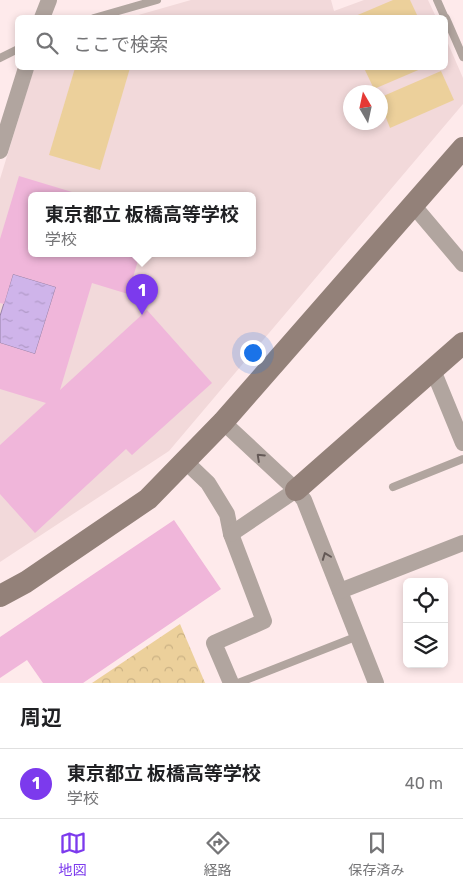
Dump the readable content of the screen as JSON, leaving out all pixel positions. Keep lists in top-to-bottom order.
{
  "north": "top",
  "page": {
    "search": "ここで検索",
    "popup": ["東京都立 板橋高等学校", "学校"],
    "pins": "1",
    "heading": "周辺",
    "list": [
      {
        "mark": "1",
        "name": "東京都立 板橋高等学校",
        "note": "学校",
        "value": "40 m"
      }
    ],
    "nav": ["地図", "経路", "保存済み"]
  }
}
